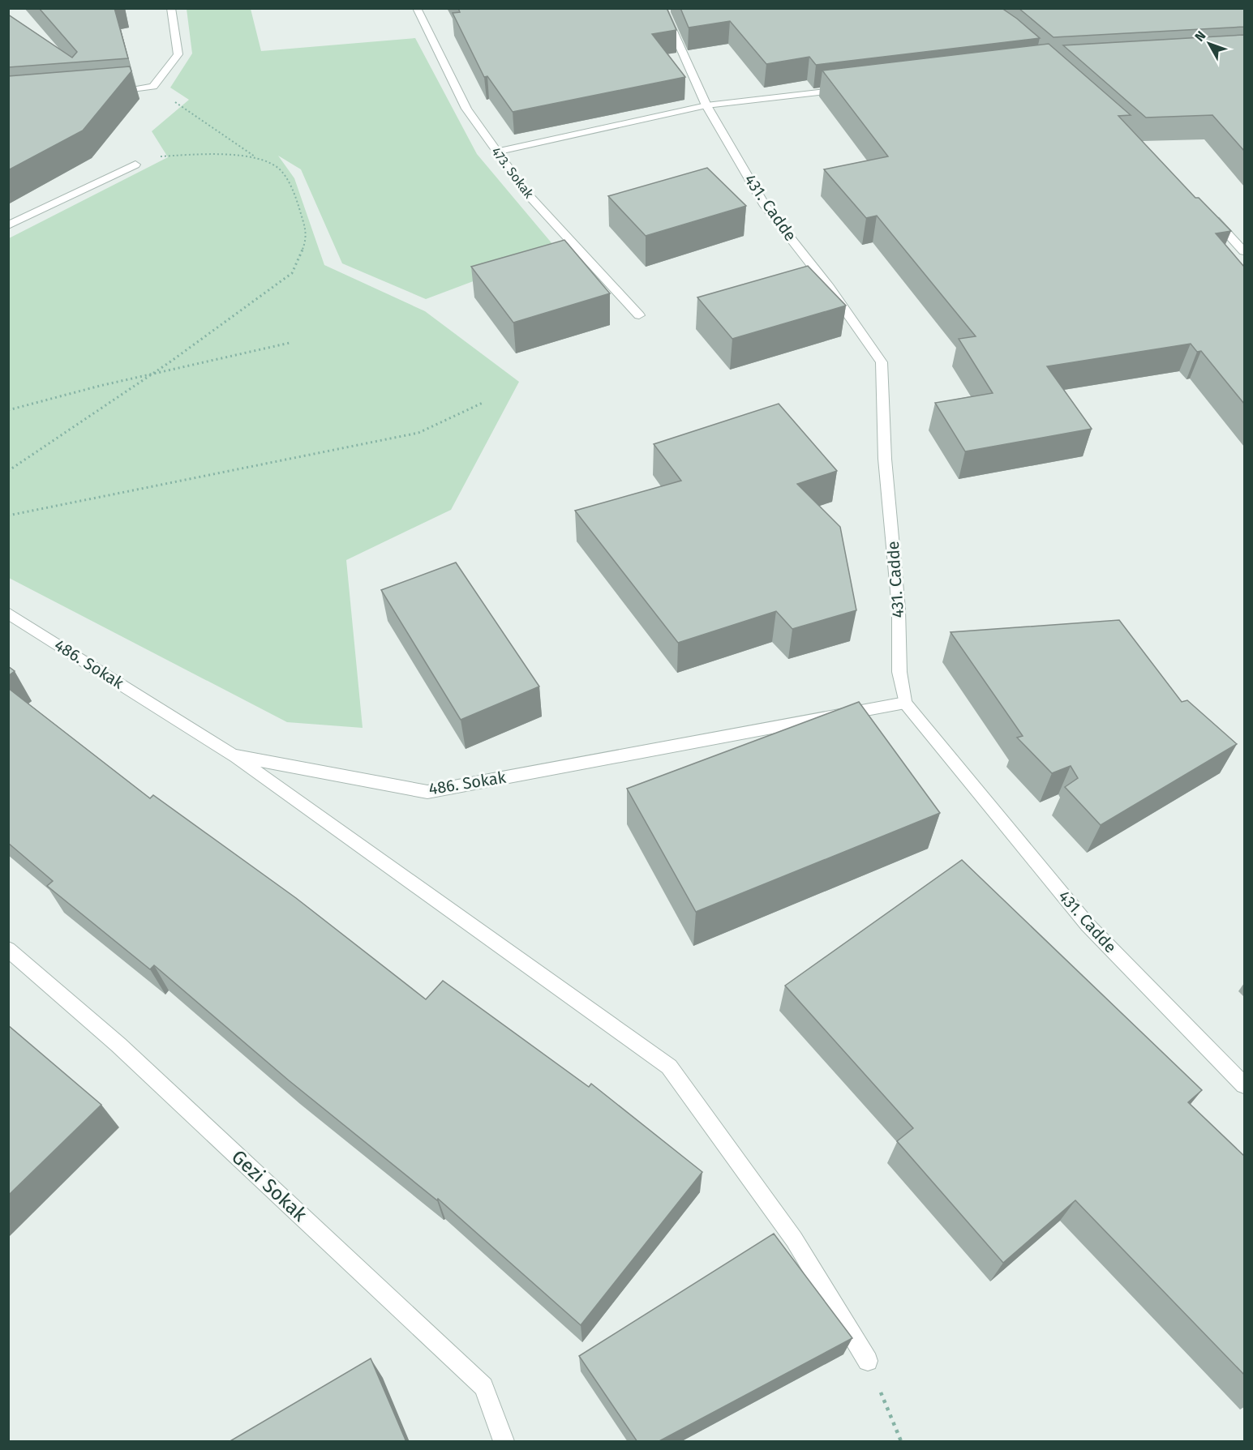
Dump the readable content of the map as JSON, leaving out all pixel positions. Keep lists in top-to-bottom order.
{
  "streets": {
    "street": [
      "473. Sokak",
      "431. Cadde",
      "486. Sokak",
      "Gezi Sokak"
    ]
  },
  "crossings": [
    ["431. Cadde", "486. Sokak"]
  ],
  "north": "top left"
}
